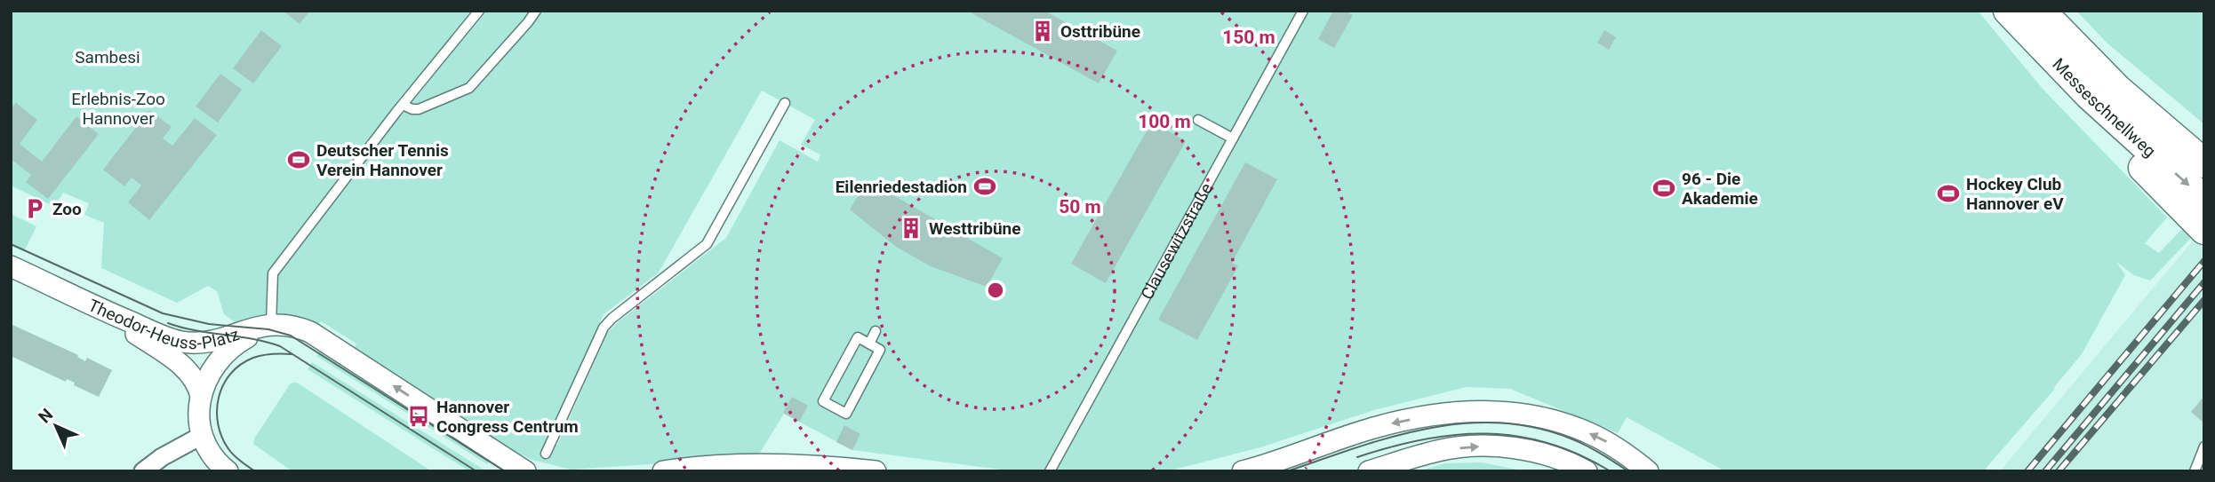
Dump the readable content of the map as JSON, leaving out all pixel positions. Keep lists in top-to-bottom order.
{
  "streets": {
    "highway": ["Messeschnellweg"],
    "street": ["Theodor-Heuss-Platz"],
    "lane": ["Clausewitzstraße"]
  },
  "one_way": ["Theodor-Heuss-Platz"],
  "parks": ["Sambesi", "Erlebnis-Zoo Hannover"],
  "places": {
    "building": ["Osttribüne", "Westtribüne"],
    "sports": [
      "Deutscher Tennis Verein Hannover",
      "Eilenriedestadion",
      "96 - Die Akademie",
      "Hockey Club Hannover eV"
    ],
    "parking": ["Zoo"],
    "bus stop": ["Hannover Congress Centrum"]
  },
  "north": "top left",
  "rings": ["150 m", "100 m", "50 m"]
}
